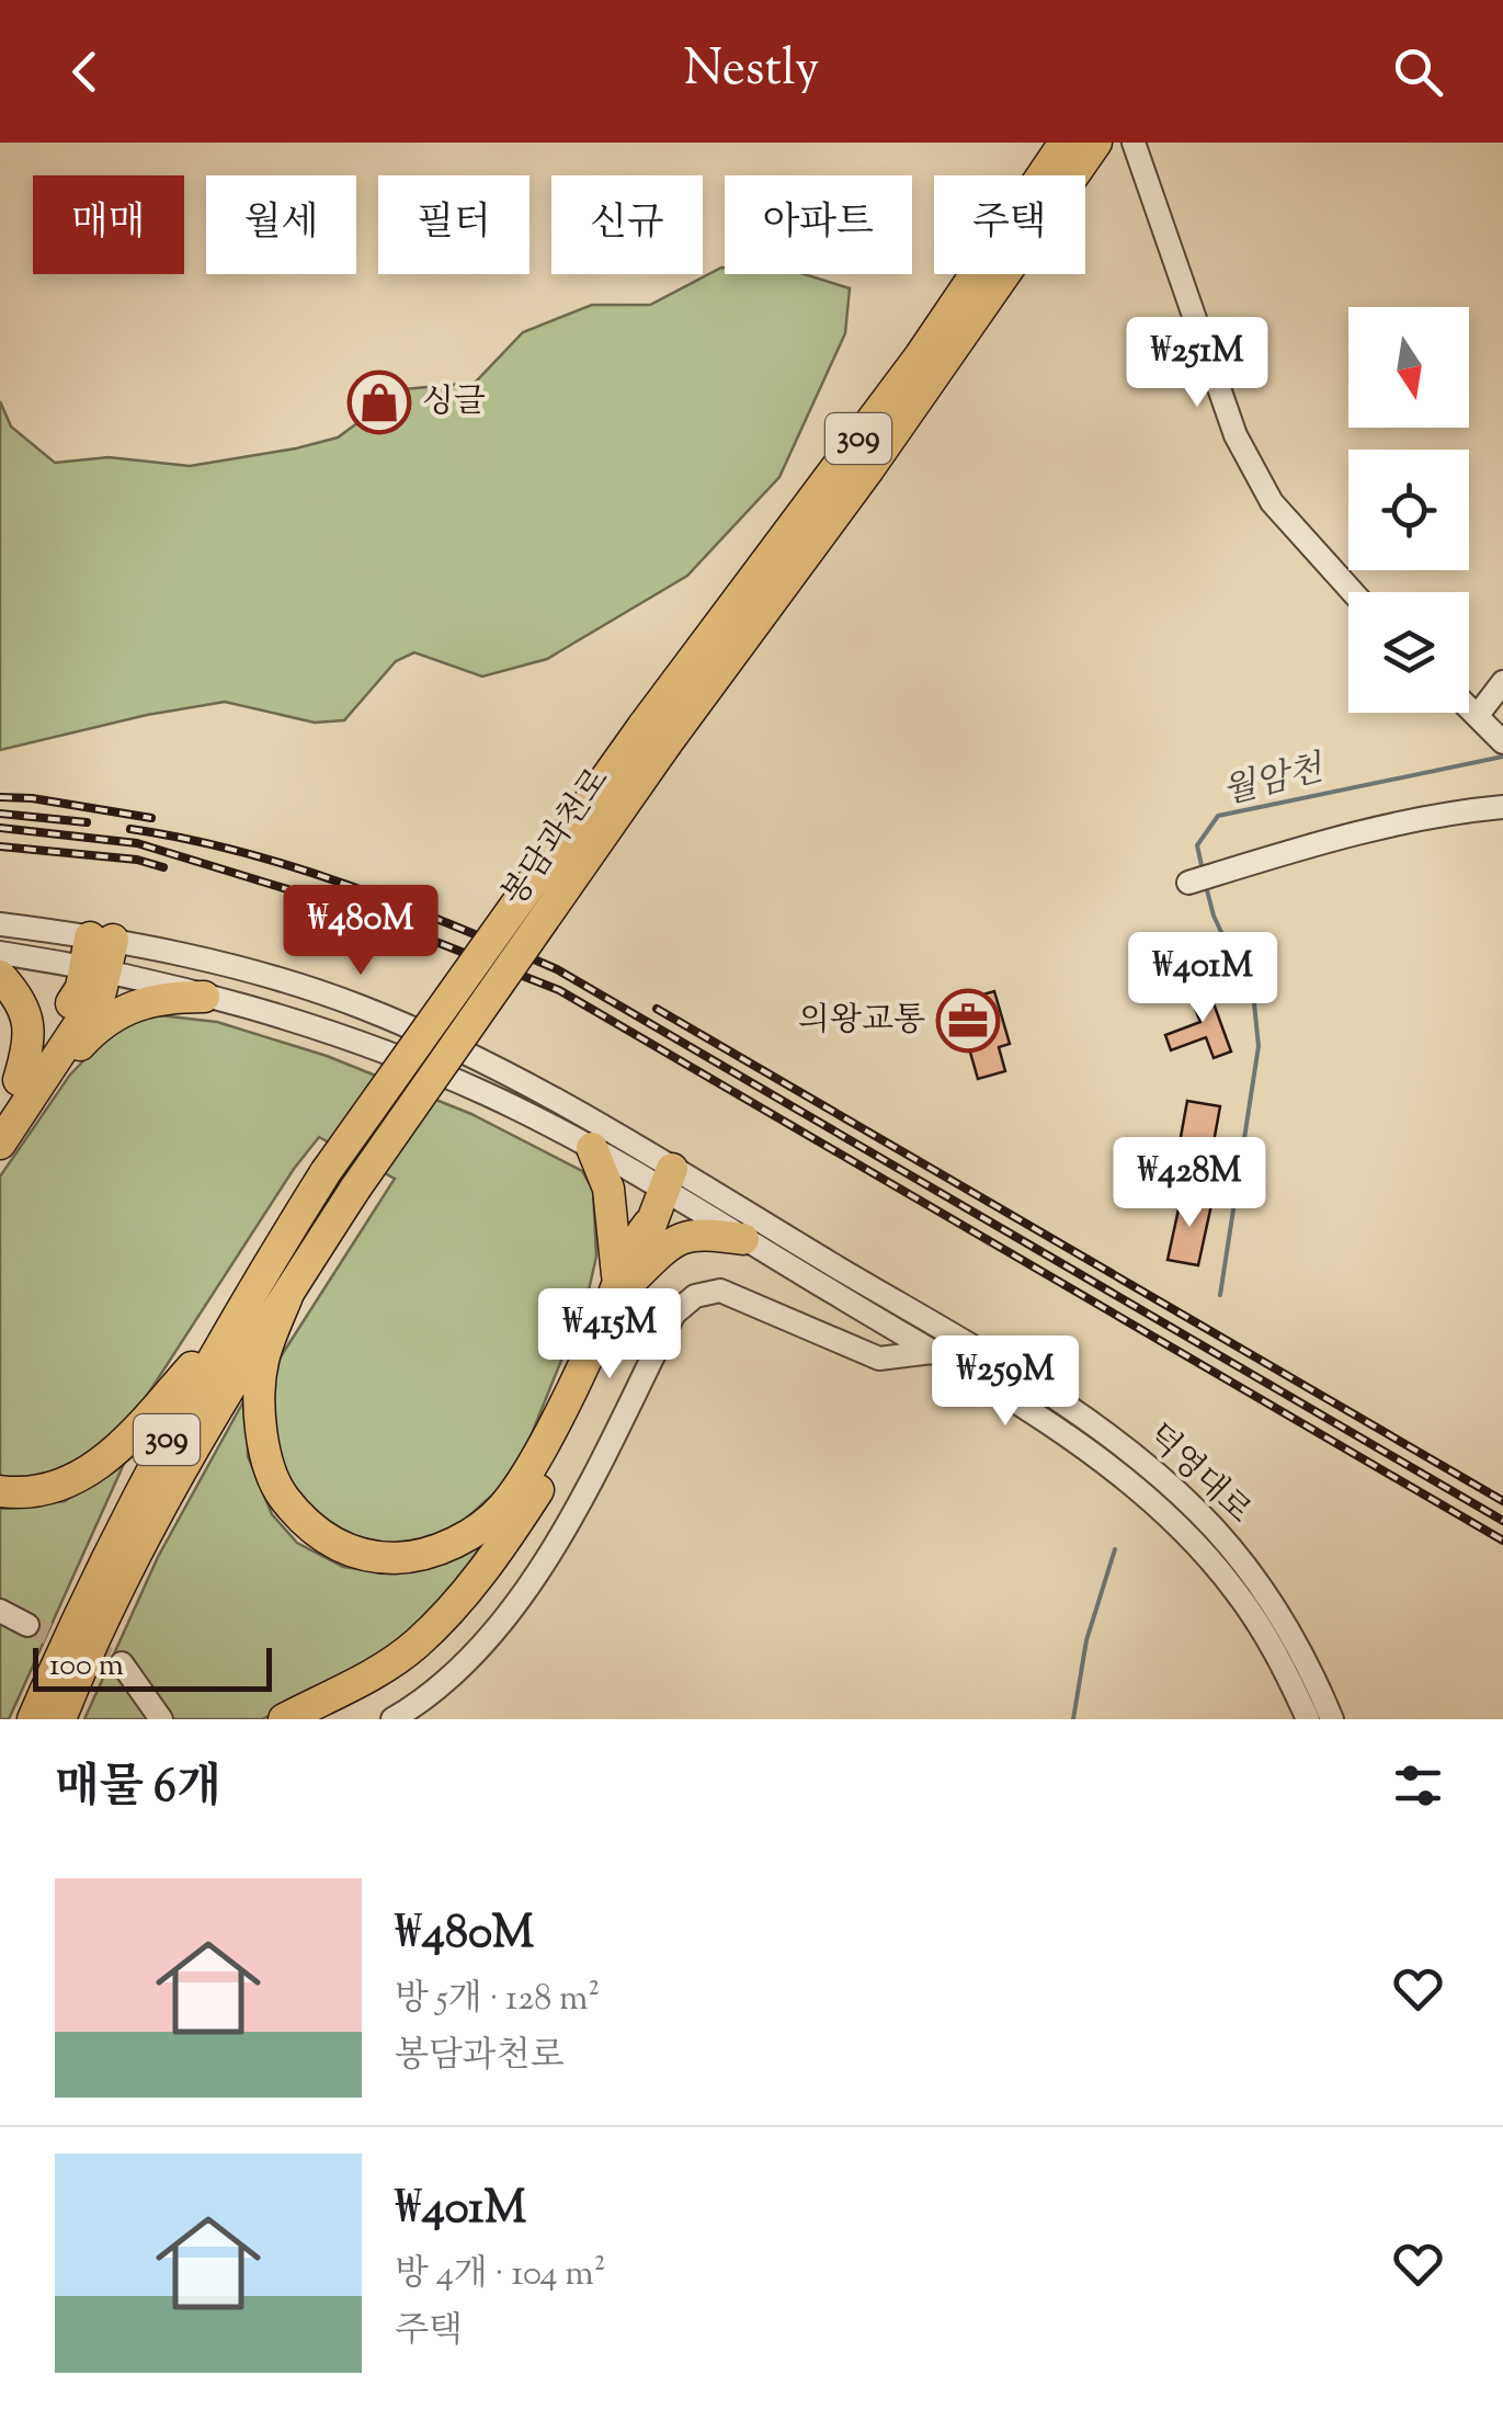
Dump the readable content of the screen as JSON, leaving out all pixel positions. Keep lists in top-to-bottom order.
{
  "streets": {
    "highway": ["309", "봉담과천로"],
    "street": ["덕영대로"]
  },
  "water": ["월암천"],
  "places": {
    "shop": ["싱글"],
    "office": ["의왕교통"]
  },
  "scale_bar": "100 m",
  "north": "bottom",
  "page": {
    "header": "Nestly",
    "chip": [
      "매매",
      "월세",
      "필터",
      "신규",
      "아파트",
      "주택"
    ],
    "price": [
      "₩251M",
      "₩480M",
      "₩401M",
      "₩428M",
      "₩415M",
      "₩259M"
    ],
    "scale": "100 m",
    "heading": "매물 6개",
    "list": [
      {
        "name": "₩480M",
        "note": "방 5개 · 128 m² · 봉담과천로"
      },
      {
        "name": "₩401M",
        "note": "방 4개 · 104 m² · 주택"
      }
    ]
  }
}
